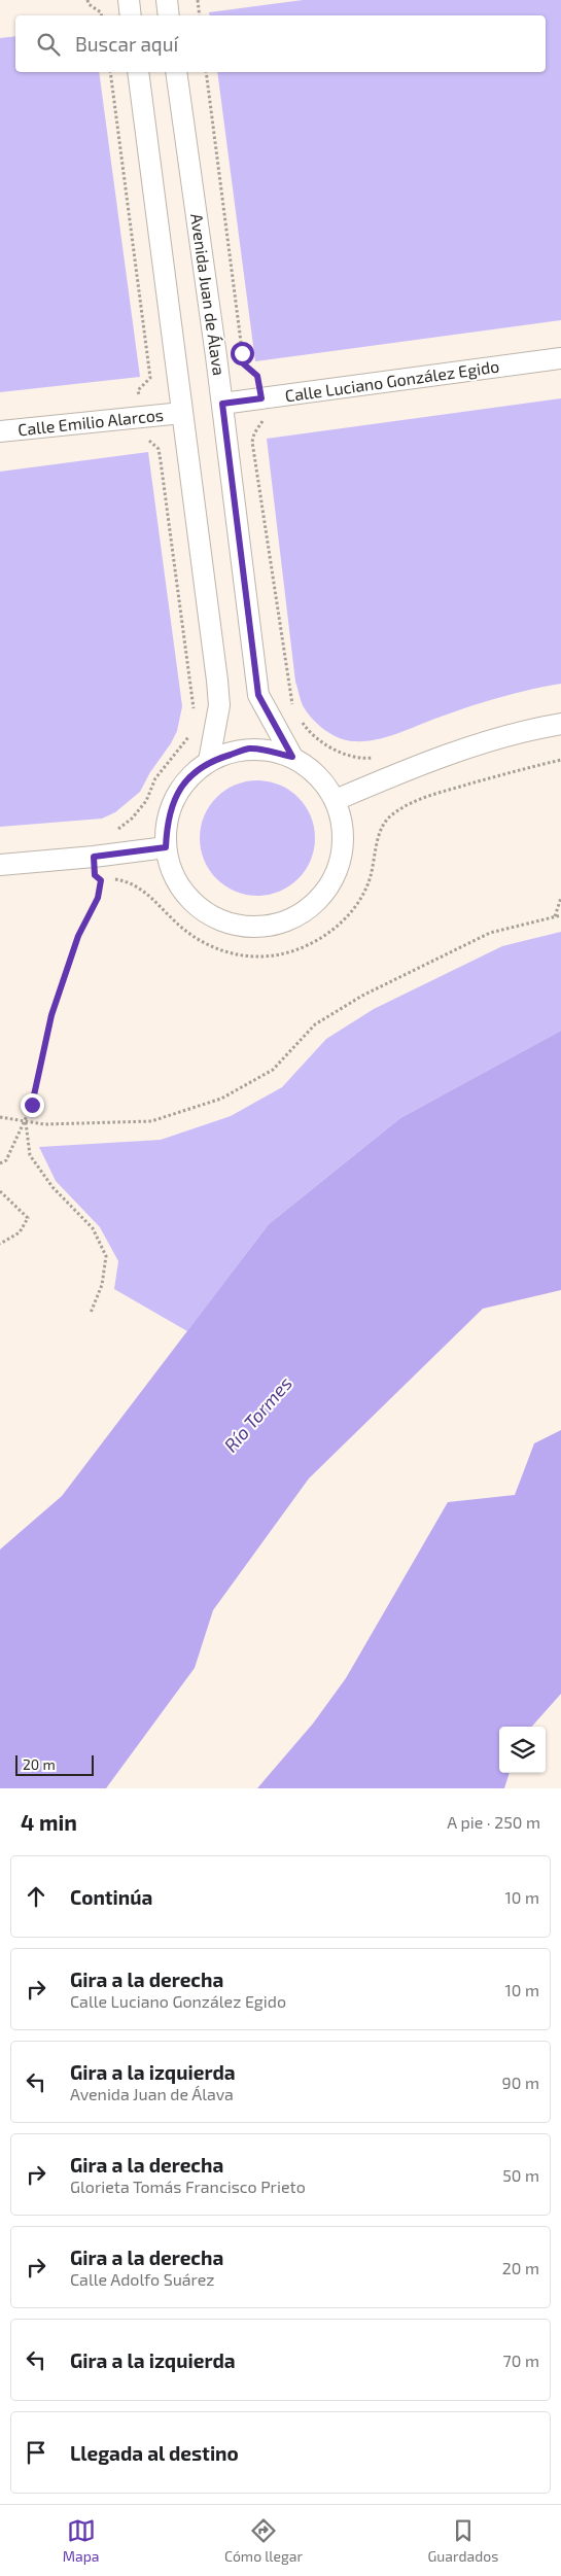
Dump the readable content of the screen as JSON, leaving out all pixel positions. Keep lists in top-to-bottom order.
{
  "streets": {
    "street": ["Avenida Juan de Álava", "Calle Luciano González Egido", "Calle Emilio Alarcos"]
  },
  "crossings": [
    ["Avenida Juan de Álava", "Calle Luciano González Egido"]
  ],
  "water": ["Río Tormes"],
  "scale_bar": "20 m",
  "page": {
    "search": "Buscar aquí",
    "scale": "20 m",
    "heading": ["4 min", "A pie · 250 m"],
    "list": [
      ["Continúa", "10 m"],
      ["Gira a la derecha", "Calle Luciano González Egido", "10 m"],
      ["Gira a la izquierda", "Avenida Juan de Álava", "90 m"],
      ["Gira a la derecha", "Glorieta Tomás Francisco Prieto", "50 m"],
      ["Gira a la derecha", "Calle Adolfo Suárez", "20 m"],
      ["Gira a la izquierda", "70 m"],
      "Llegada al destino"
    ],
    "nav": ["Mapa", "Cómo llegar", "Guardados"]
  }
}
